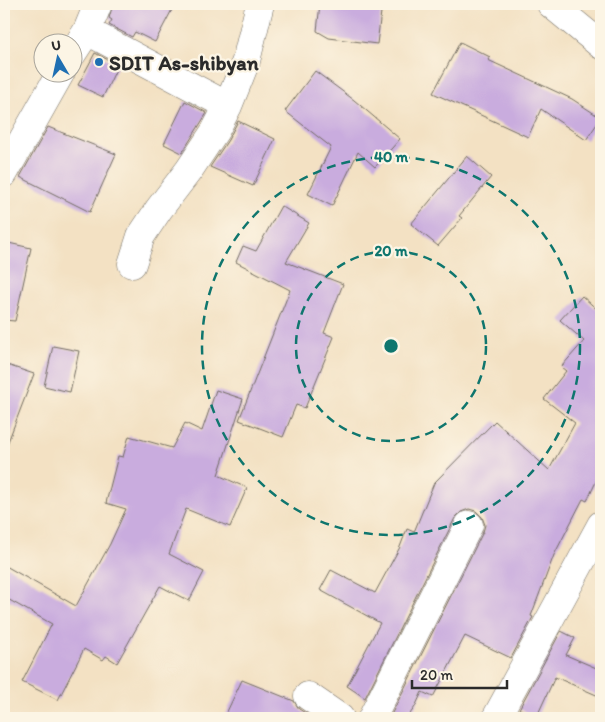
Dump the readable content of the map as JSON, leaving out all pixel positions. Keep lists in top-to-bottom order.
{
  "places": ["SDIT As-shibyan"],
  "scale_bar": "20 m",
  "north": "top",
  "rings": ["40 m", "20 m"]
}
